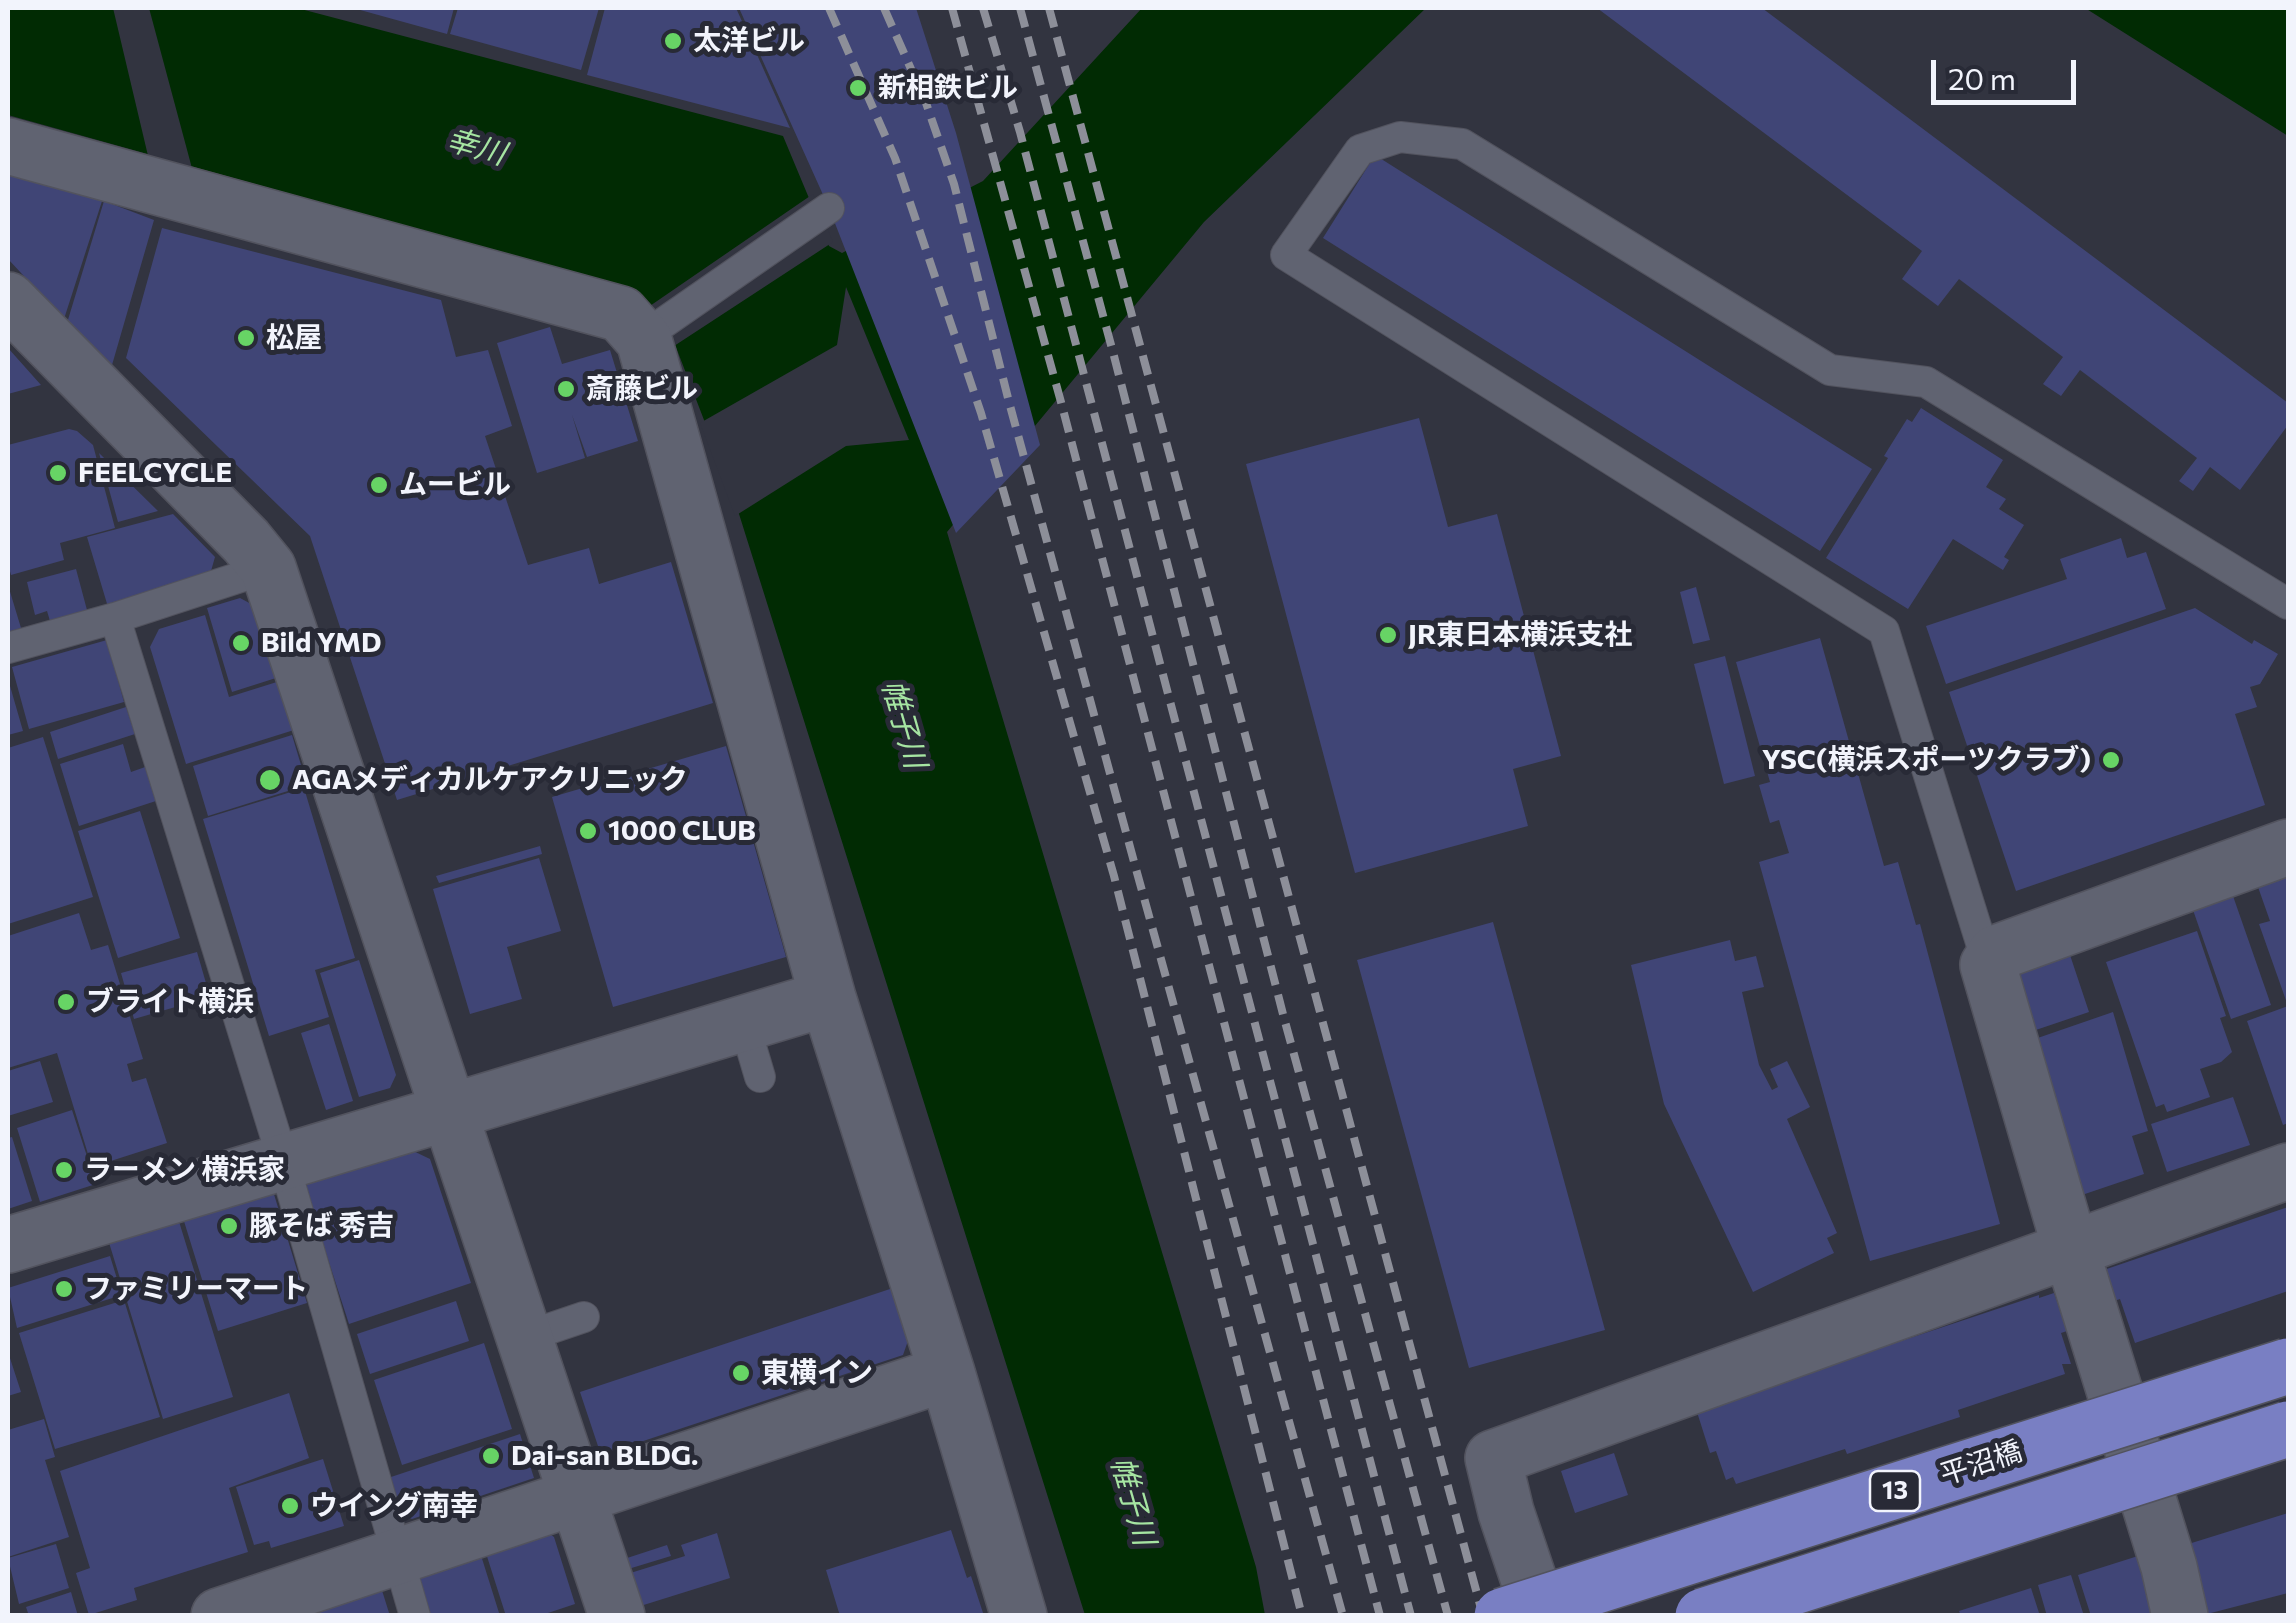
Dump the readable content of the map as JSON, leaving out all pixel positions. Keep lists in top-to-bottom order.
{
  "streets": {
    "main road": ["平沼橋", "13"]
  },
  "water": ["幸川", "帷子川"],
  "places": [
    "太洋ビル",
    "新相鉄ビル",
    "松屋",
    "斎藤ビル",
    "FEELCYCLE",
    "ムービル",
    "JR東日本横浜支社",
    "Bild YMD",
    "YSC(横浜スポーツクラブ)",
    "AGAメディカルケアクリニック",
    "1000 CLUB",
    "ブライト横浜",
    "ラーメン 横浜家",
    "豚そば 秀吉",
    "ファミリーマート",
    "東横イン",
    "Dai-san BLDG.",
    "ウイング南幸"
  ],
  "scale_bar": "20 m"
}
